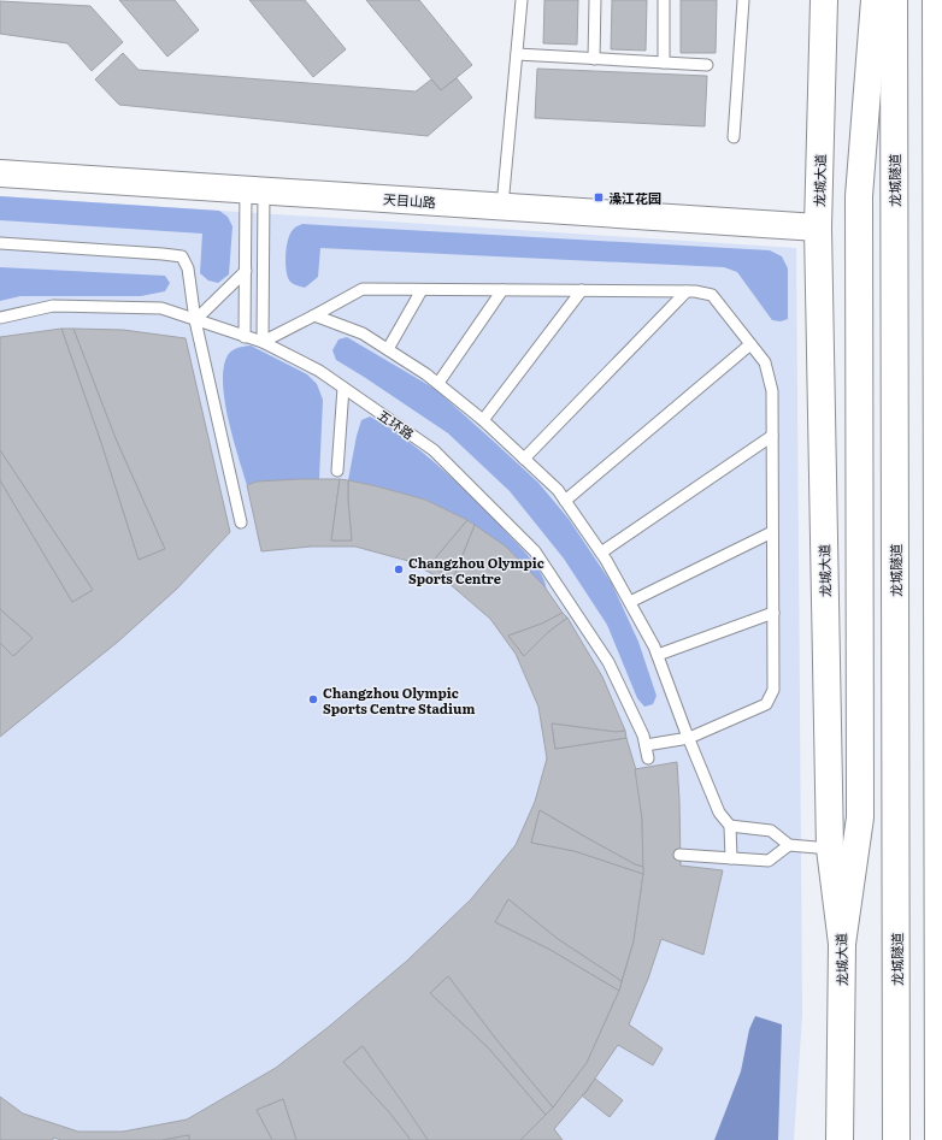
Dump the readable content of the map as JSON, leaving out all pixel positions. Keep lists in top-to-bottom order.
{
  "streets": {
    "main road": ["龙城大道", "龙城隧道", "天目山路"],
    "lane": ["五环路"]
  },
  "crossings": [
    ["龙城大道", "天目山路"]
  ],
  "places": {
    "transit": ["澡江花园"],
    "other": ["Changzhou Olympic Sports Centre", "Changzhou Olympic Sports Centre Stadium"]
  }
}
